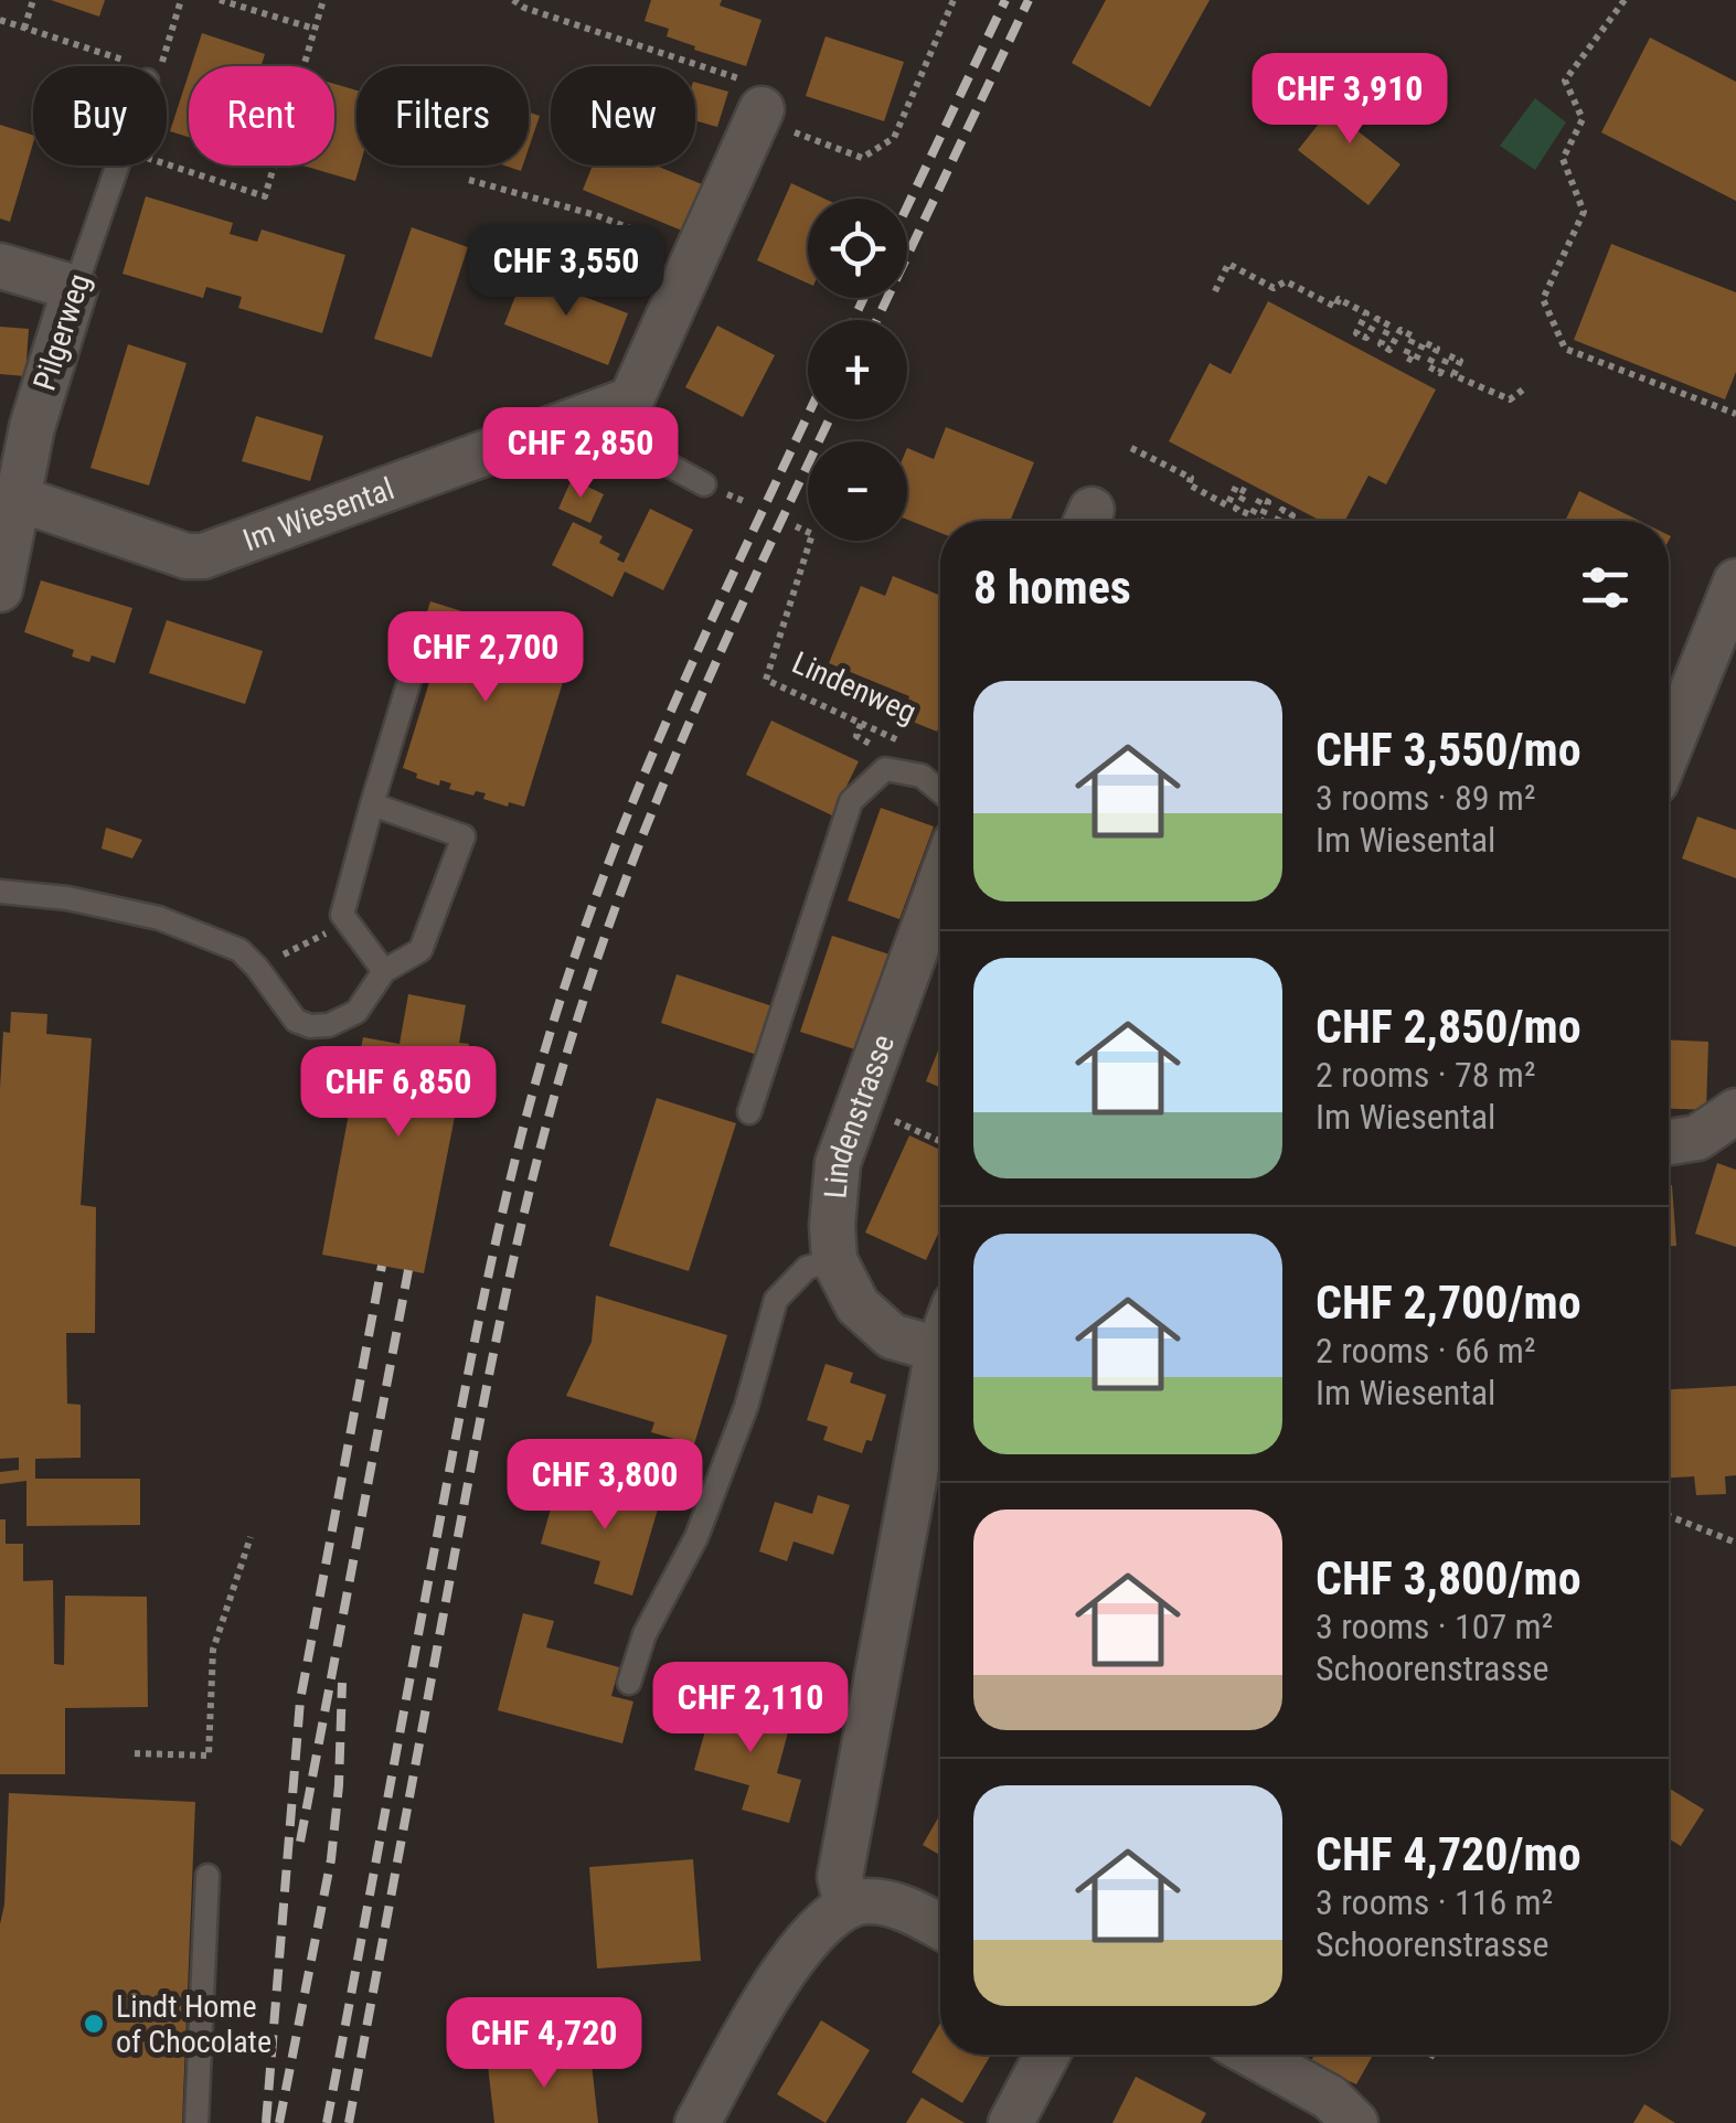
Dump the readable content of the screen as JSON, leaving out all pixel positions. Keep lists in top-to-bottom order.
{
  "streets": {
    "street": ["Pilgerweg", "Im Wiesental", "Lindenstrasse"],
    "path": ["Lindenweg"]
  },
  "crossings": [
    ["Pilgerweg", "Im Wiesental"]
  ],
  "places": ["Lindt Home of Chocolate"],
  "page": {
    "price": [
      "CHF 3,910",
      "CHF 3,550",
      "CHF 2,850",
      "CHF 2,700",
      "CHF 6,850",
      "CHF 3,800",
      "CHF 2,110",
      "CHF 4,720"
    ],
    "chip": [
      "Buy",
      "Rent",
      "Filters",
      "New"
    ],
    "map_buttons": ["+", "−"],
    "heading": "8 homes",
    "list": [
      {
        "name": "CHF 3,550/mo",
        "note": "3 rooms · 89 m² · Im Wiesental"
      },
      {
        "name": "CHF 2,850/mo",
        "note": "2 rooms · 78 m² · Im Wiesental"
      },
      {
        "name": "CHF 2,700/mo",
        "note": "2 rooms · 66 m² · Im Wiesental"
      },
      {
        "name": "CHF 3,800/mo",
        "note": "3 rooms · 107 m² · Schoorenstrasse"
      },
      {
        "name": "CHF 4,720/mo",
        "note": "3 rooms · 116 m² · Schoorenstrasse"
      }
    ]
  }
}
